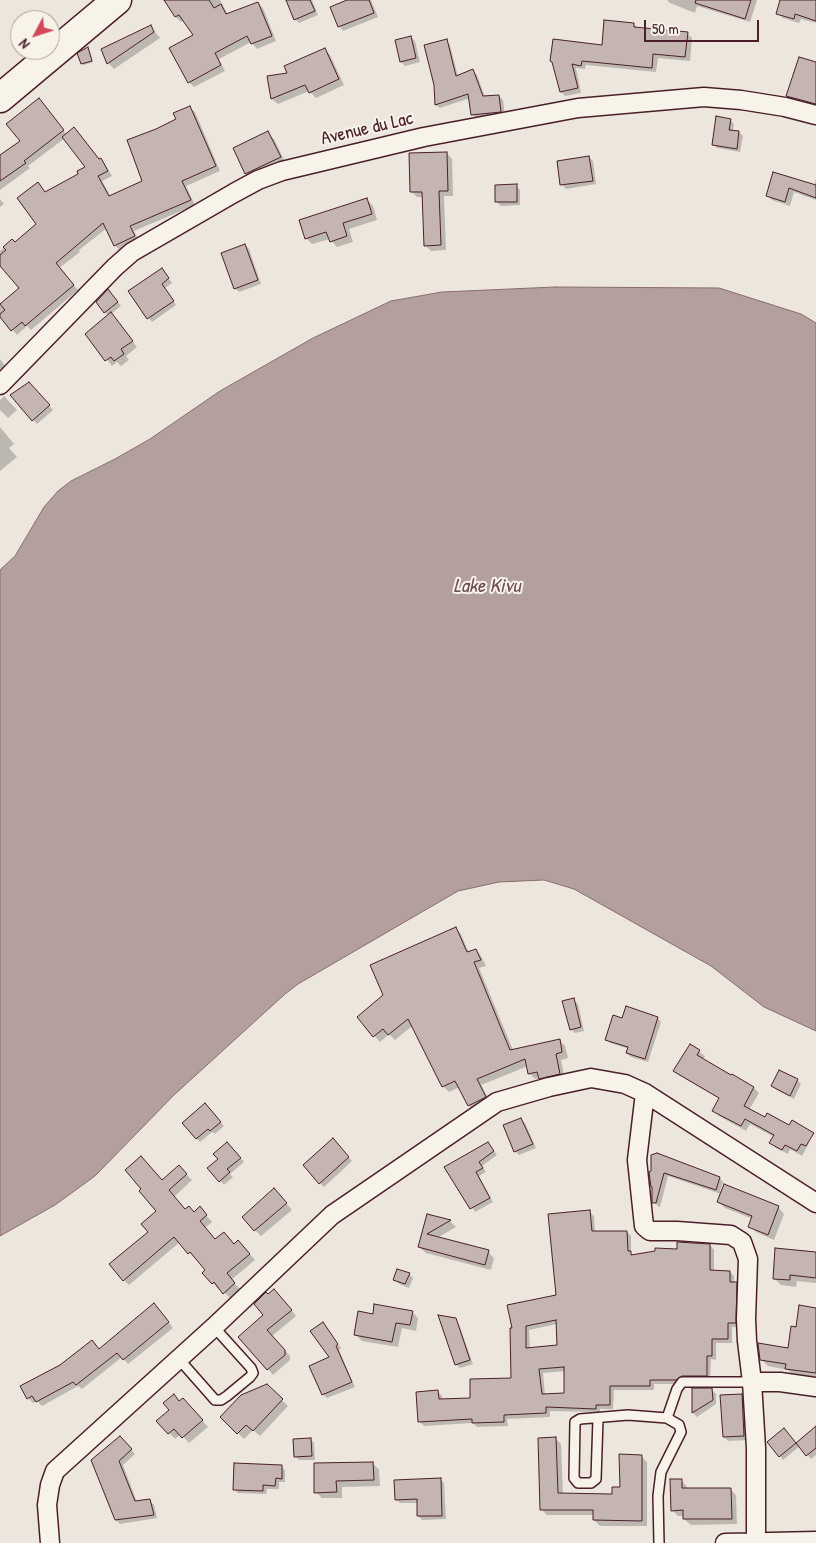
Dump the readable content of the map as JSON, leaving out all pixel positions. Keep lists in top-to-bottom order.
{
  "streets": {
    "street": ["Avenue du Lac"]
  },
  "water": ["Lake Kivu"],
  "scale_bar": "50 m",
  "north": "bottom left"
}
